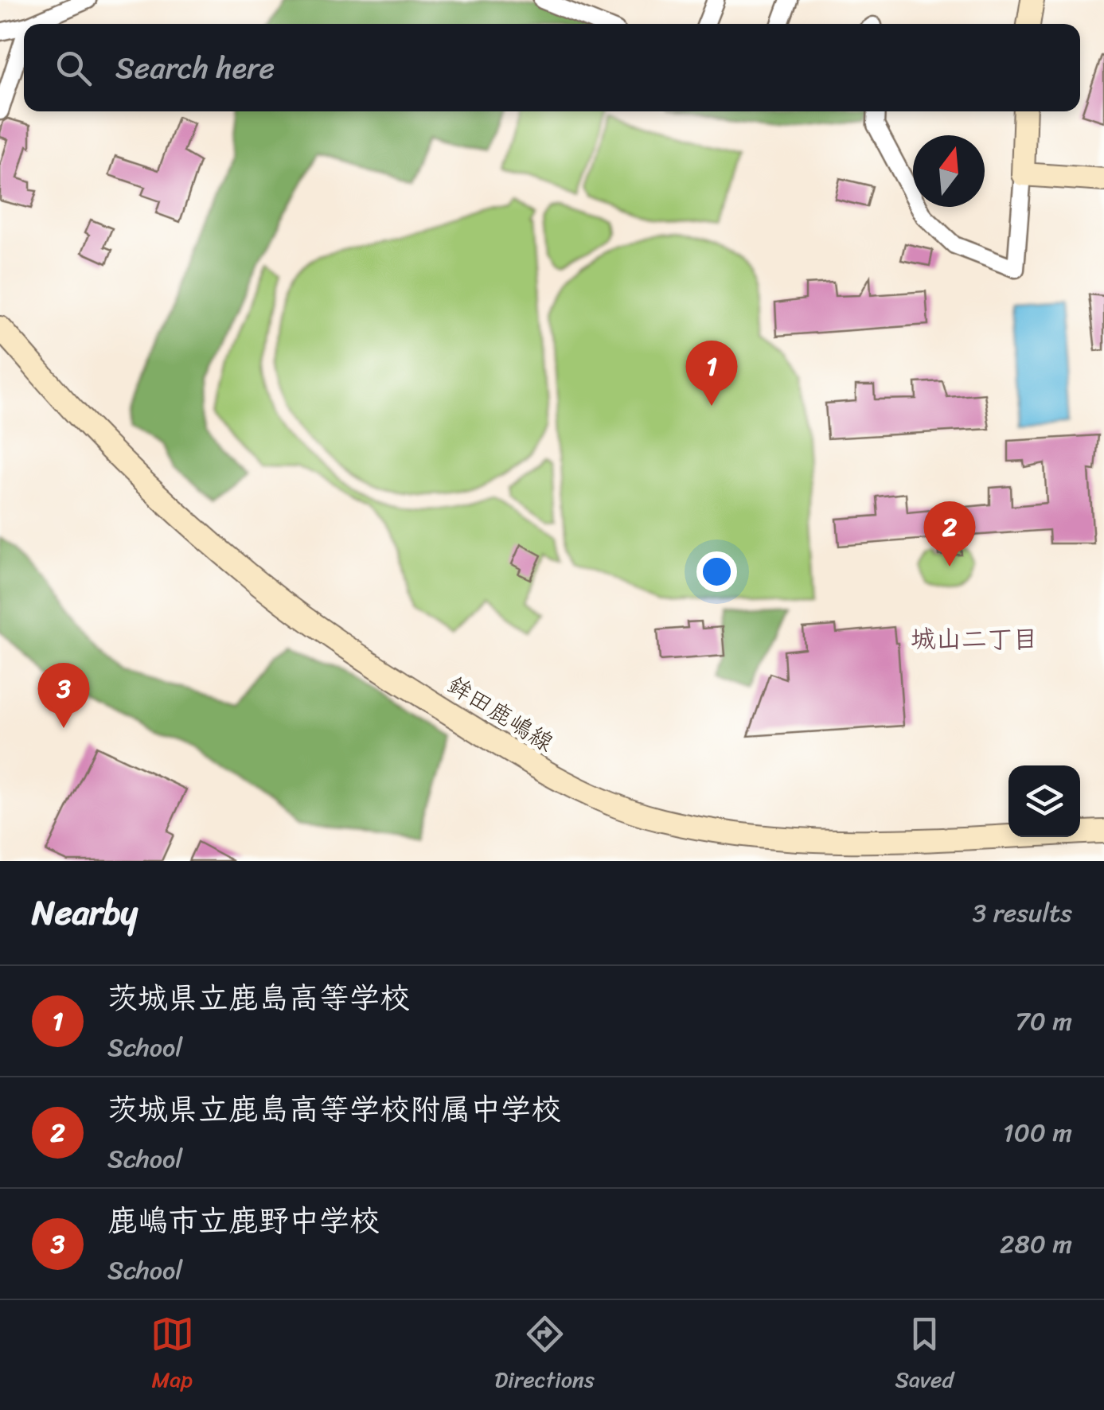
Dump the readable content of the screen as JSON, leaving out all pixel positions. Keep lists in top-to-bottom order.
{
  "streets": {
    "main road": ["鉾田鹿嶋線"]
  },
  "districts": ["城山二丁目"],
  "north": "top",
  "page": {
    "search": "Search here",
    "pins": ["1", "2", "3"],
    "heading": ["Nearby", "3 results"],
    "list": [
      {
        "mark": "1",
        "name": "茨城県立鹿島高等学校",
        "note": "School",
        "value": "70 m"
      },
      {
        "mark": "2",
        "name": "茨城県立鹿島高等学校附属中学校",
        "note": "School",
        "value": "100 m"
      },
      {
        "mark": "3",
        "name": "鹿嶋市立鹿野中学校",
        "note": "School",
        "value": "280 m"
      }
    ],
    "nav": ["Map", "Directions", "Saved"]
  }
}
